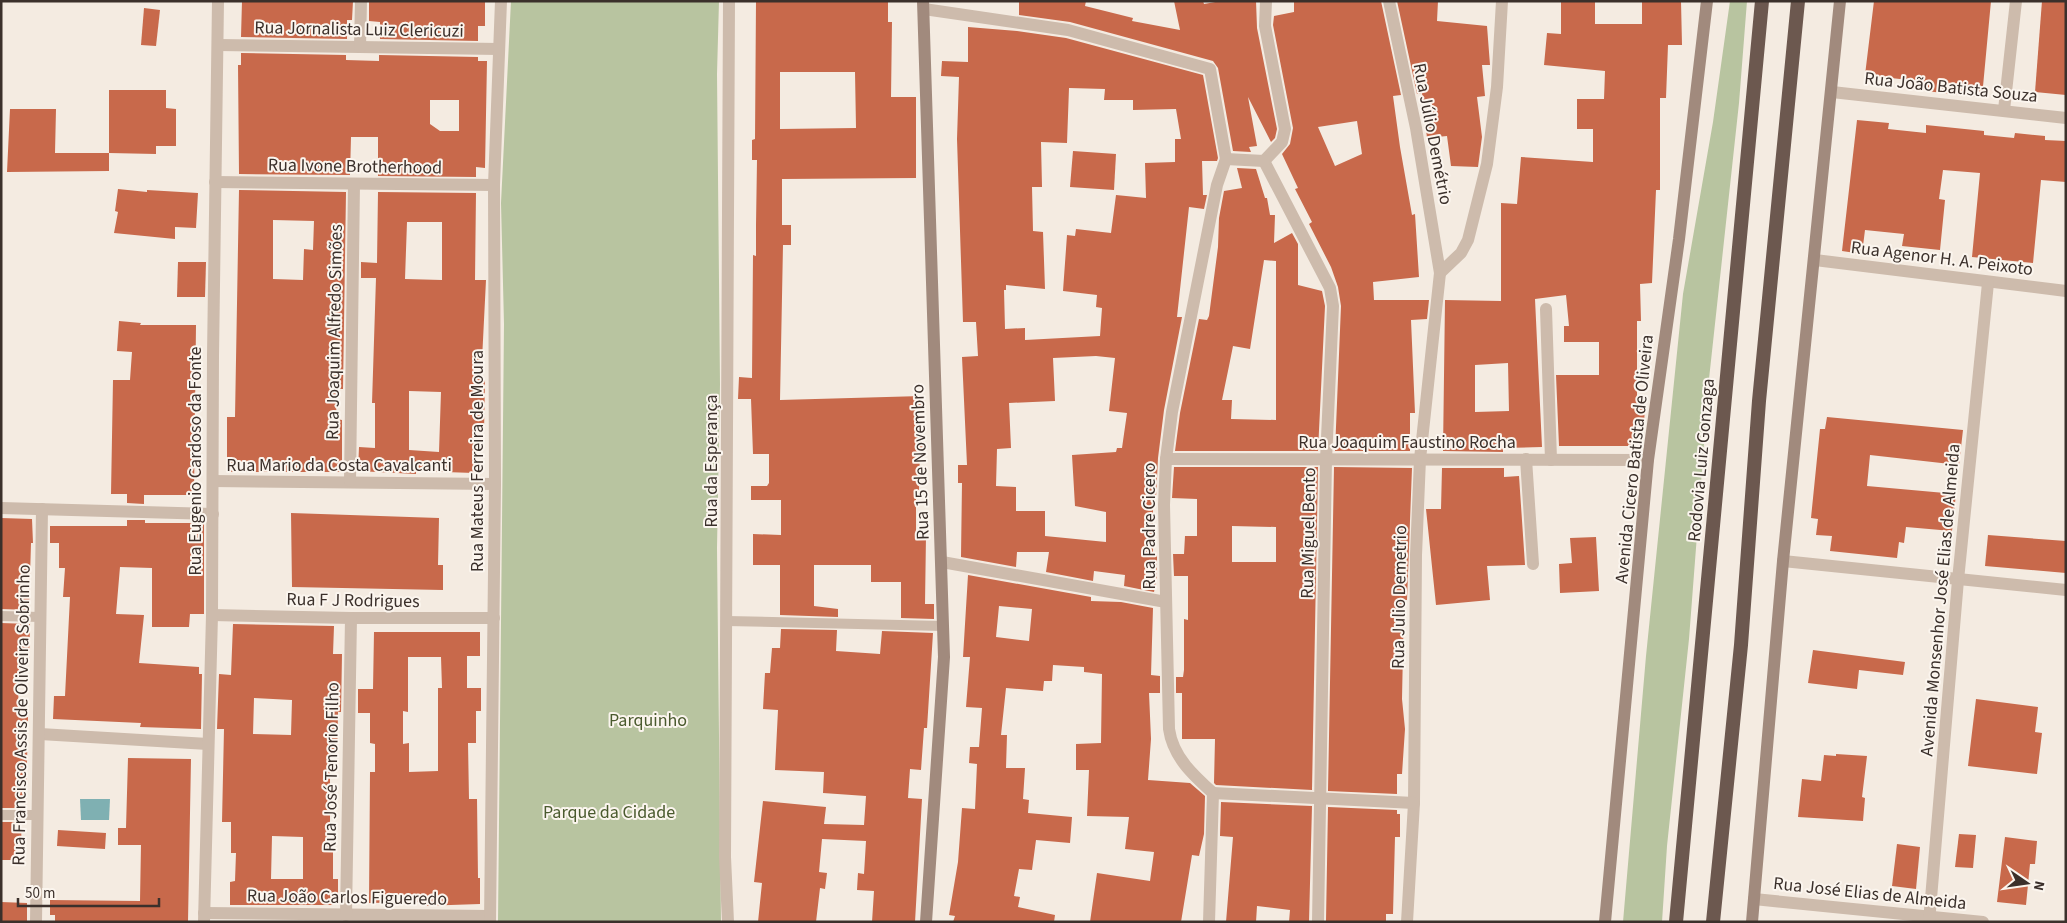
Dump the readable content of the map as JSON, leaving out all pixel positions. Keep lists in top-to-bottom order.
{
  "streets": {
    "highway": ["Rodovia Luiz Gonzaga"],
    "main road": ["Avenida Cicero Batista de Oliveira", "Rua 15 de Novembro"],
    "street": [
      "Rua Jornalista Luiz Clericuzi",
      "Rua João Batista Souza",
      "Rua Júlio Demétrio",
      "Rua Ivone Brotherhood",
      "Rua Agenor H. A. Peixoto",
      "Rua Joaquim Alfredo Simões",
      "Rua Joaquim Faustino Rocha",
      "Rua Eugenio Cardoso da Fonte",
      "Rua Mateus Ferreira de Moura",
      "Rua da Esperança",
      "Rua Mario da Costa Cavalcanti",
      "Rua Padre Cicero",
      "Rua Miguel Bento",
      "Rua Julio Demetrio",
      "Rua F J Rodrigues",
      "Avenida Monsenhor José Elias de Almeida",
      "Rua Francisco Assis de Oliveira Sobrinho",
      "Rua José Tenorio Filho",
      "Rua José Elias de Almeida",
      "Rua João Carlos Figueredo"
    ]
  },
  "crossings": [
    ["Rua Jornalista Luiz Clericuzi", "Rua Eugenio Cardoso da Fonte"],
    ["Rua Jornalista Luiz Clericuzi", "Rua Mateus Ferreira de Moura"],
    ["Rua Júlio Demétrio", "Rua Julio Demetrio"],
    ["Rua Ivone Brotherhood", "Rua Joaquim Alfredo Simões"],
    ["Rua Ivone Brotherhood", "Rua Eugenio Cardoso da Fonte"],
    ["Rua Ivone Brotherhood", "Rua Mateus Ferreira de Moura"],
    ["Rua Agenor H. A. Peixoto", "Avenida Monsenhor José Elias de Almeida"],
    ["Rua Joaquim Alfredo Simões", "Rua Mario da Costa Cavalcanti"],
    ["Rua Joaquim Faustino Rocha", "Avenida Cicero Batista de Oliveira"],
    ["Rua Joaquim Faustino Rocha", "Rua Padre Cicero"],
    ["Rua Joaquim Faustino Rocha", "Rua Miguel Bento"],
    ["Rua Joaquim Faustino Rocha", "Rua Julio Demetrio"],
    ["Rua Eugenio Cardoso da Fonte", "Rua Mario da Costa Cavalcanti"],
    ["Rua Eugenio Cardoso da Fonte", "Rua F J Rodrigues"],
    ["Rua Eugenio Cardoso da Fonte", "Rua João Carlos Figueredo"],
    ["Rua Mateus Ferreira de Moura", "Rua Mario da Costa Cavalcanti"],
    ["Rua Mateus Ferreira de Moura", "Rua F J Rodrigues"],
    ["Rua Mateus Ferreira de Moura", "Rua João Carlos Figueredo"],
    ["Rua F J Rodrigues", "Rua José Tenorio Filho"],
    ["Avenida Monsenhor José Elias de Almeida", "Rua José Elias de Almeida"],
    ["Rua José Tenorio Filho", "Rua João Carlos Figueredo"]
  ],
  "parks": ["Parquinho", "Parque da Cidade"],
  "scale_bar": "50 m",
  "north": "right"
}
